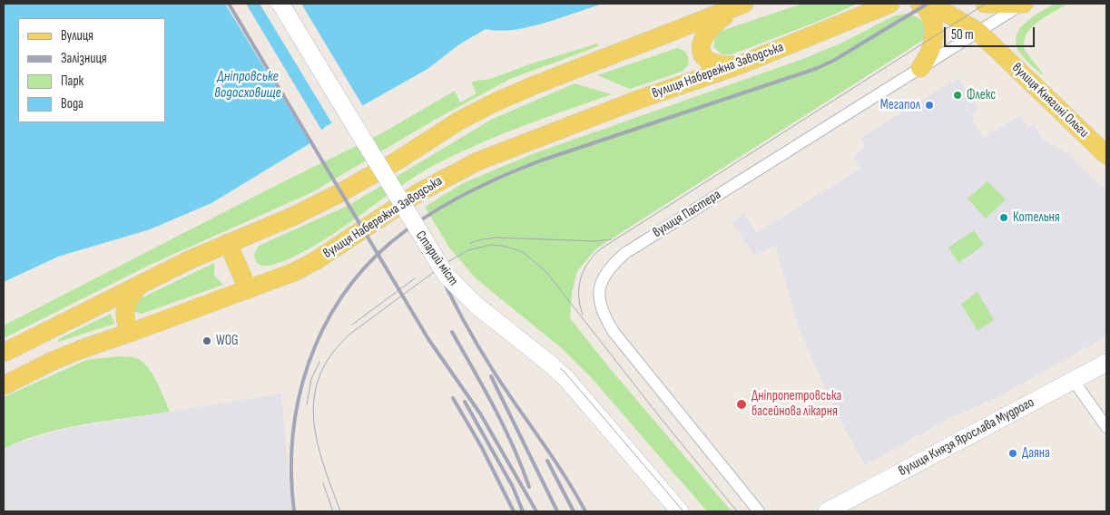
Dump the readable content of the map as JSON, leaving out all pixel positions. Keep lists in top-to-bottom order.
{
  "streets": {
    "main road": [
      "вулиця Набережна Заводська",
      "вулиця Княгині Ольги",
      "Старий міст",
      "вулиця Князя Ярослава Мудрого"
    ],
    "street": ["вулиця Пастера"]
  },
  "crossings": [
    ["вулиця Княгині Ольги", "вулиця Пастера"]
  ],
  "water": ["Дніпровське водосховище"],
  "places": [
    "Флекс",
    "Мегапол",
    "Котельня",
    "WOG",
    "Дніпропетровська басейнова лікарня",
    "Даяна"
  ],
  "legend": [
    "Вулиця",
    "Залізниця",
    "Парк",
    "Вода"
  ],
  "scale_bar": "50 m"
}
